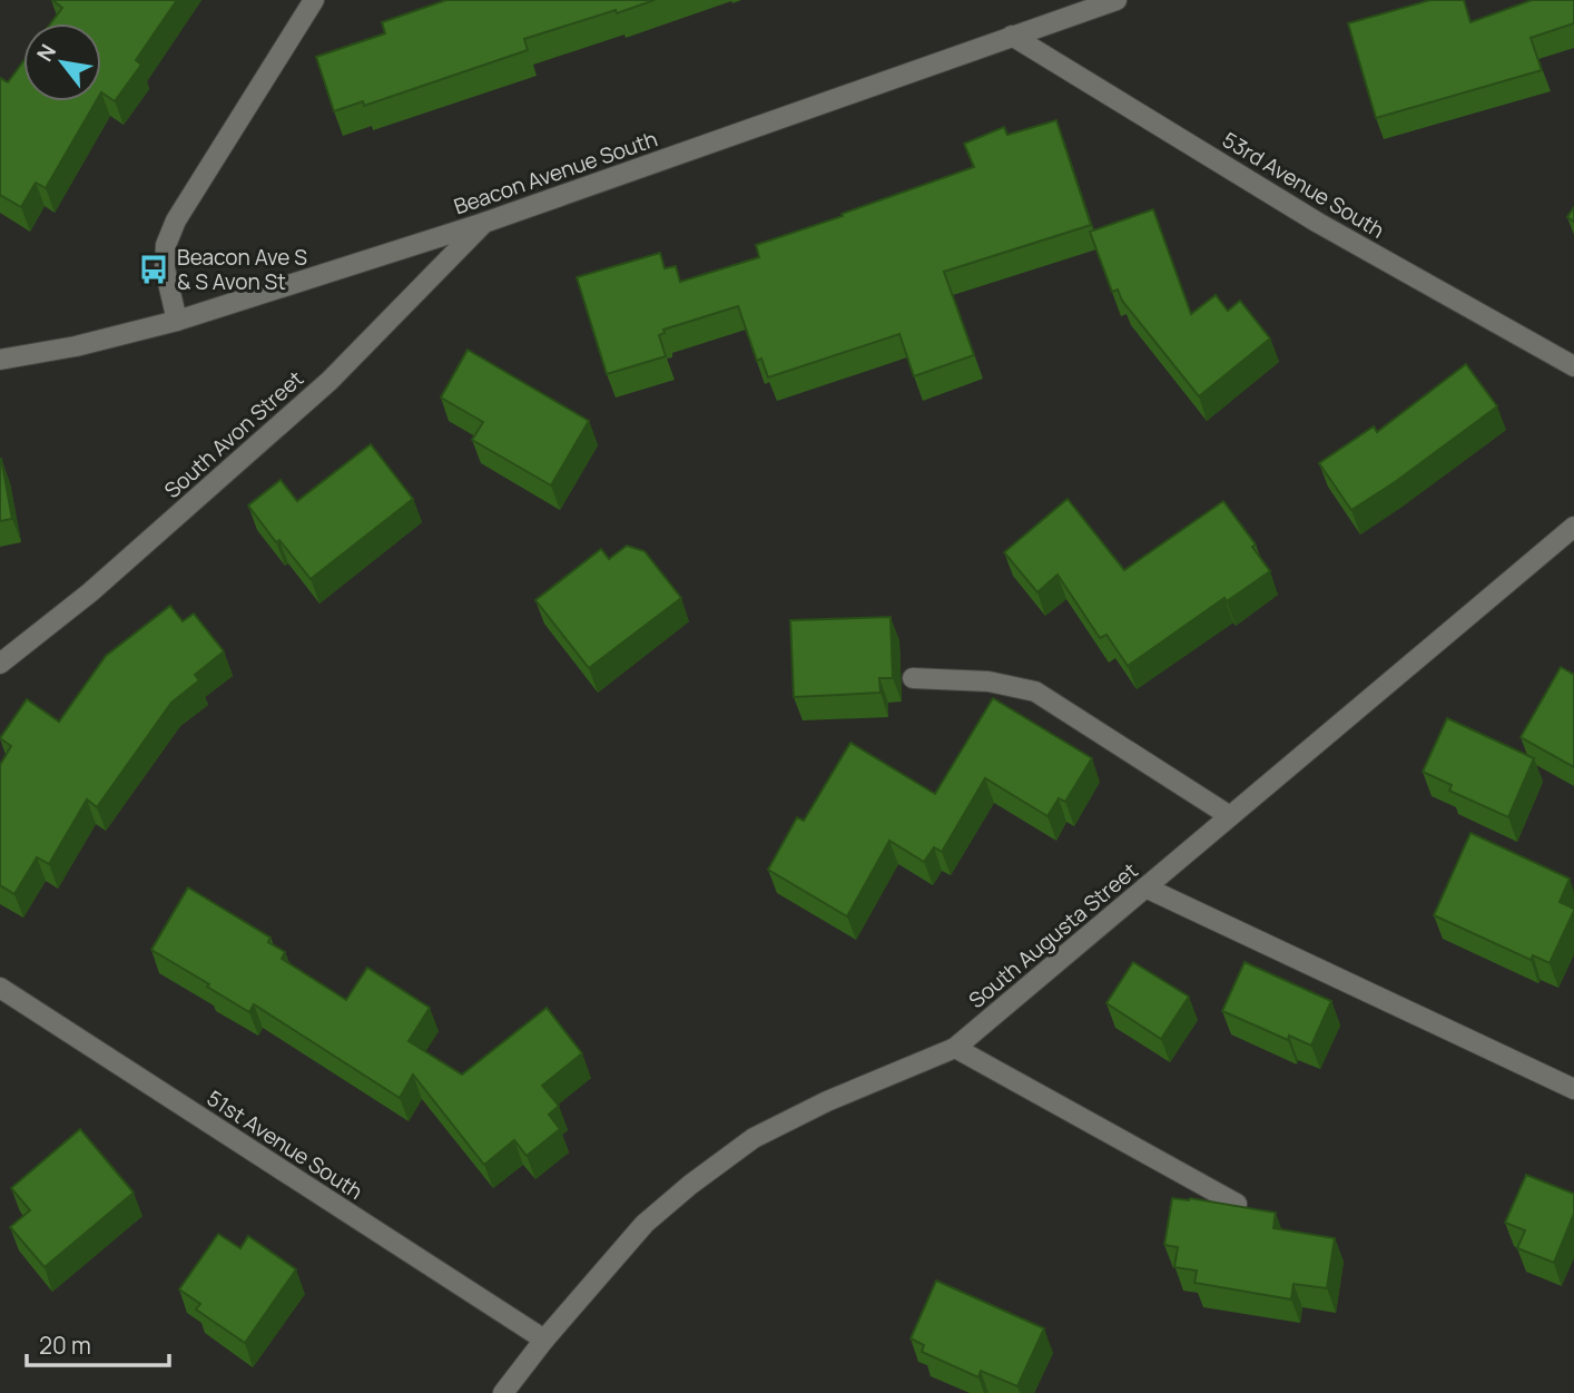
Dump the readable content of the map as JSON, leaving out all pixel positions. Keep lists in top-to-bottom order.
{
  "streets": {
    "street": [
      "Beacon Avenue South",
      "53rd Avenue South",
      "South Avon Street",
      "South Augusta Street",
      "51st Avenue South"
    ]
  },
  "crossings": [
    ["Beacon Avenue South", "53rd Avenue South"],
    ["Beacon Avenue South", "South Avon Street"],
    ["South Augusta Street", "51st Avenue South"]
  ],
  "places": {
    "bus stop": ["Beacon Ave S & S Avon St"]
  },
  "scale_bar": "20 m",
  "north": "top left"
}
